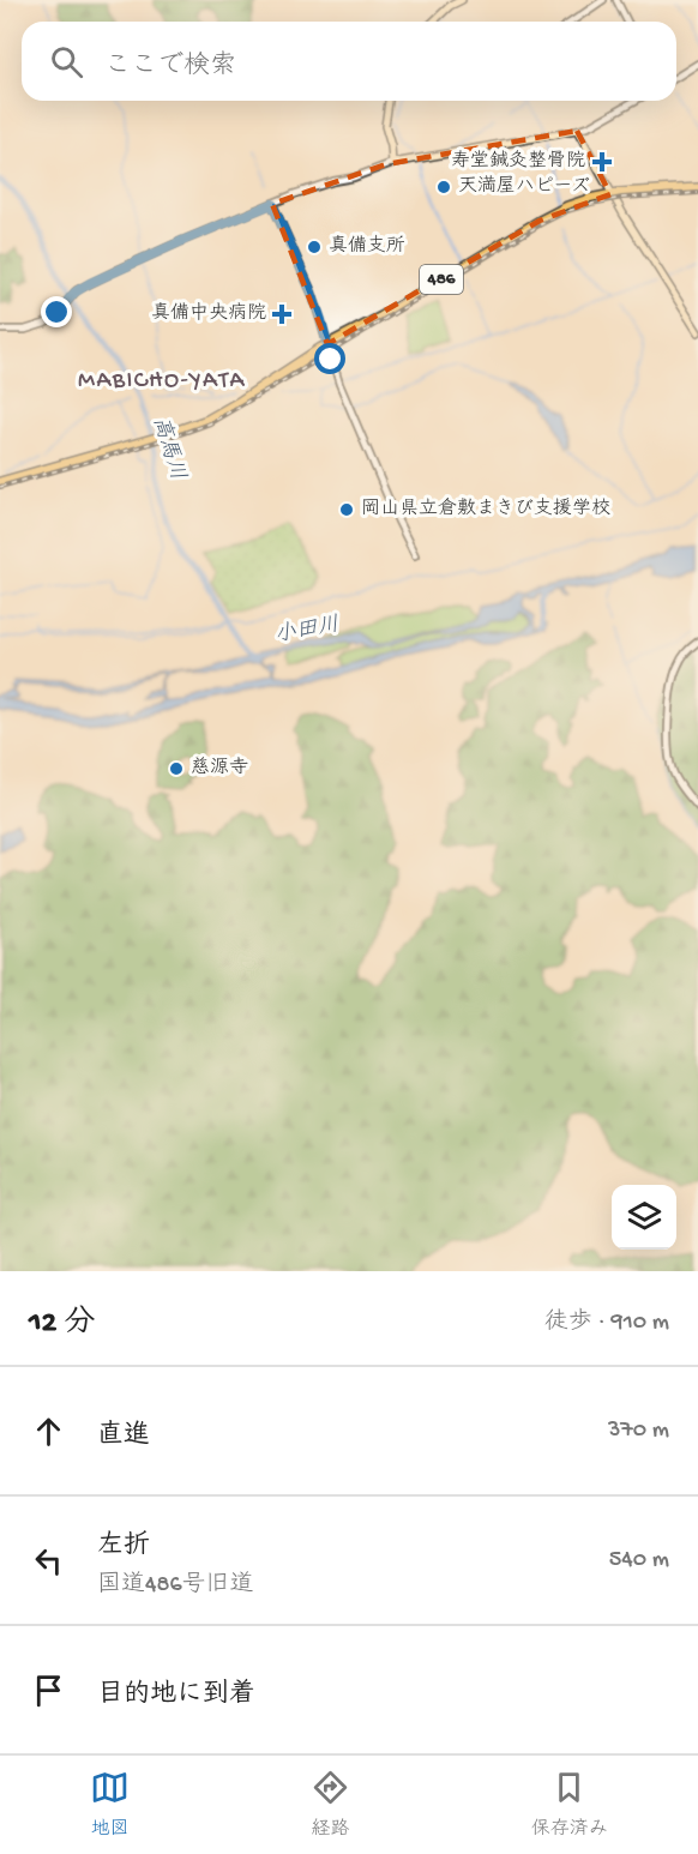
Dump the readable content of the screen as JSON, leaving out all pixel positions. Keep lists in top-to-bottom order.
{
  "streets": {
    "highway": ["486"]
  },
  "districts": ["MABICHO-YATA"],
  "water": ["高馬川", "小田川"],
  "places": {
    "health": ["寿堂鍼灸整骨院", "真備中央病院"],
    "other": [
      "天満屋ハピーズ",
      "真備支所",
      "岡山県立倉敷まきび支援学校",
      "慈源寺"
    ]
  },
  "page": {
    "search": "ここで検索",
    "heading": ["12 分", "徒歩 · 910 m"],
    "list": [
      ["直進", "370 m"],
      ["左折", "国道486号旧道", "540 m"],
      "目的地に到着"
    ],
    "nav": ["地図", "経路", "保存済み"]
  }
}
